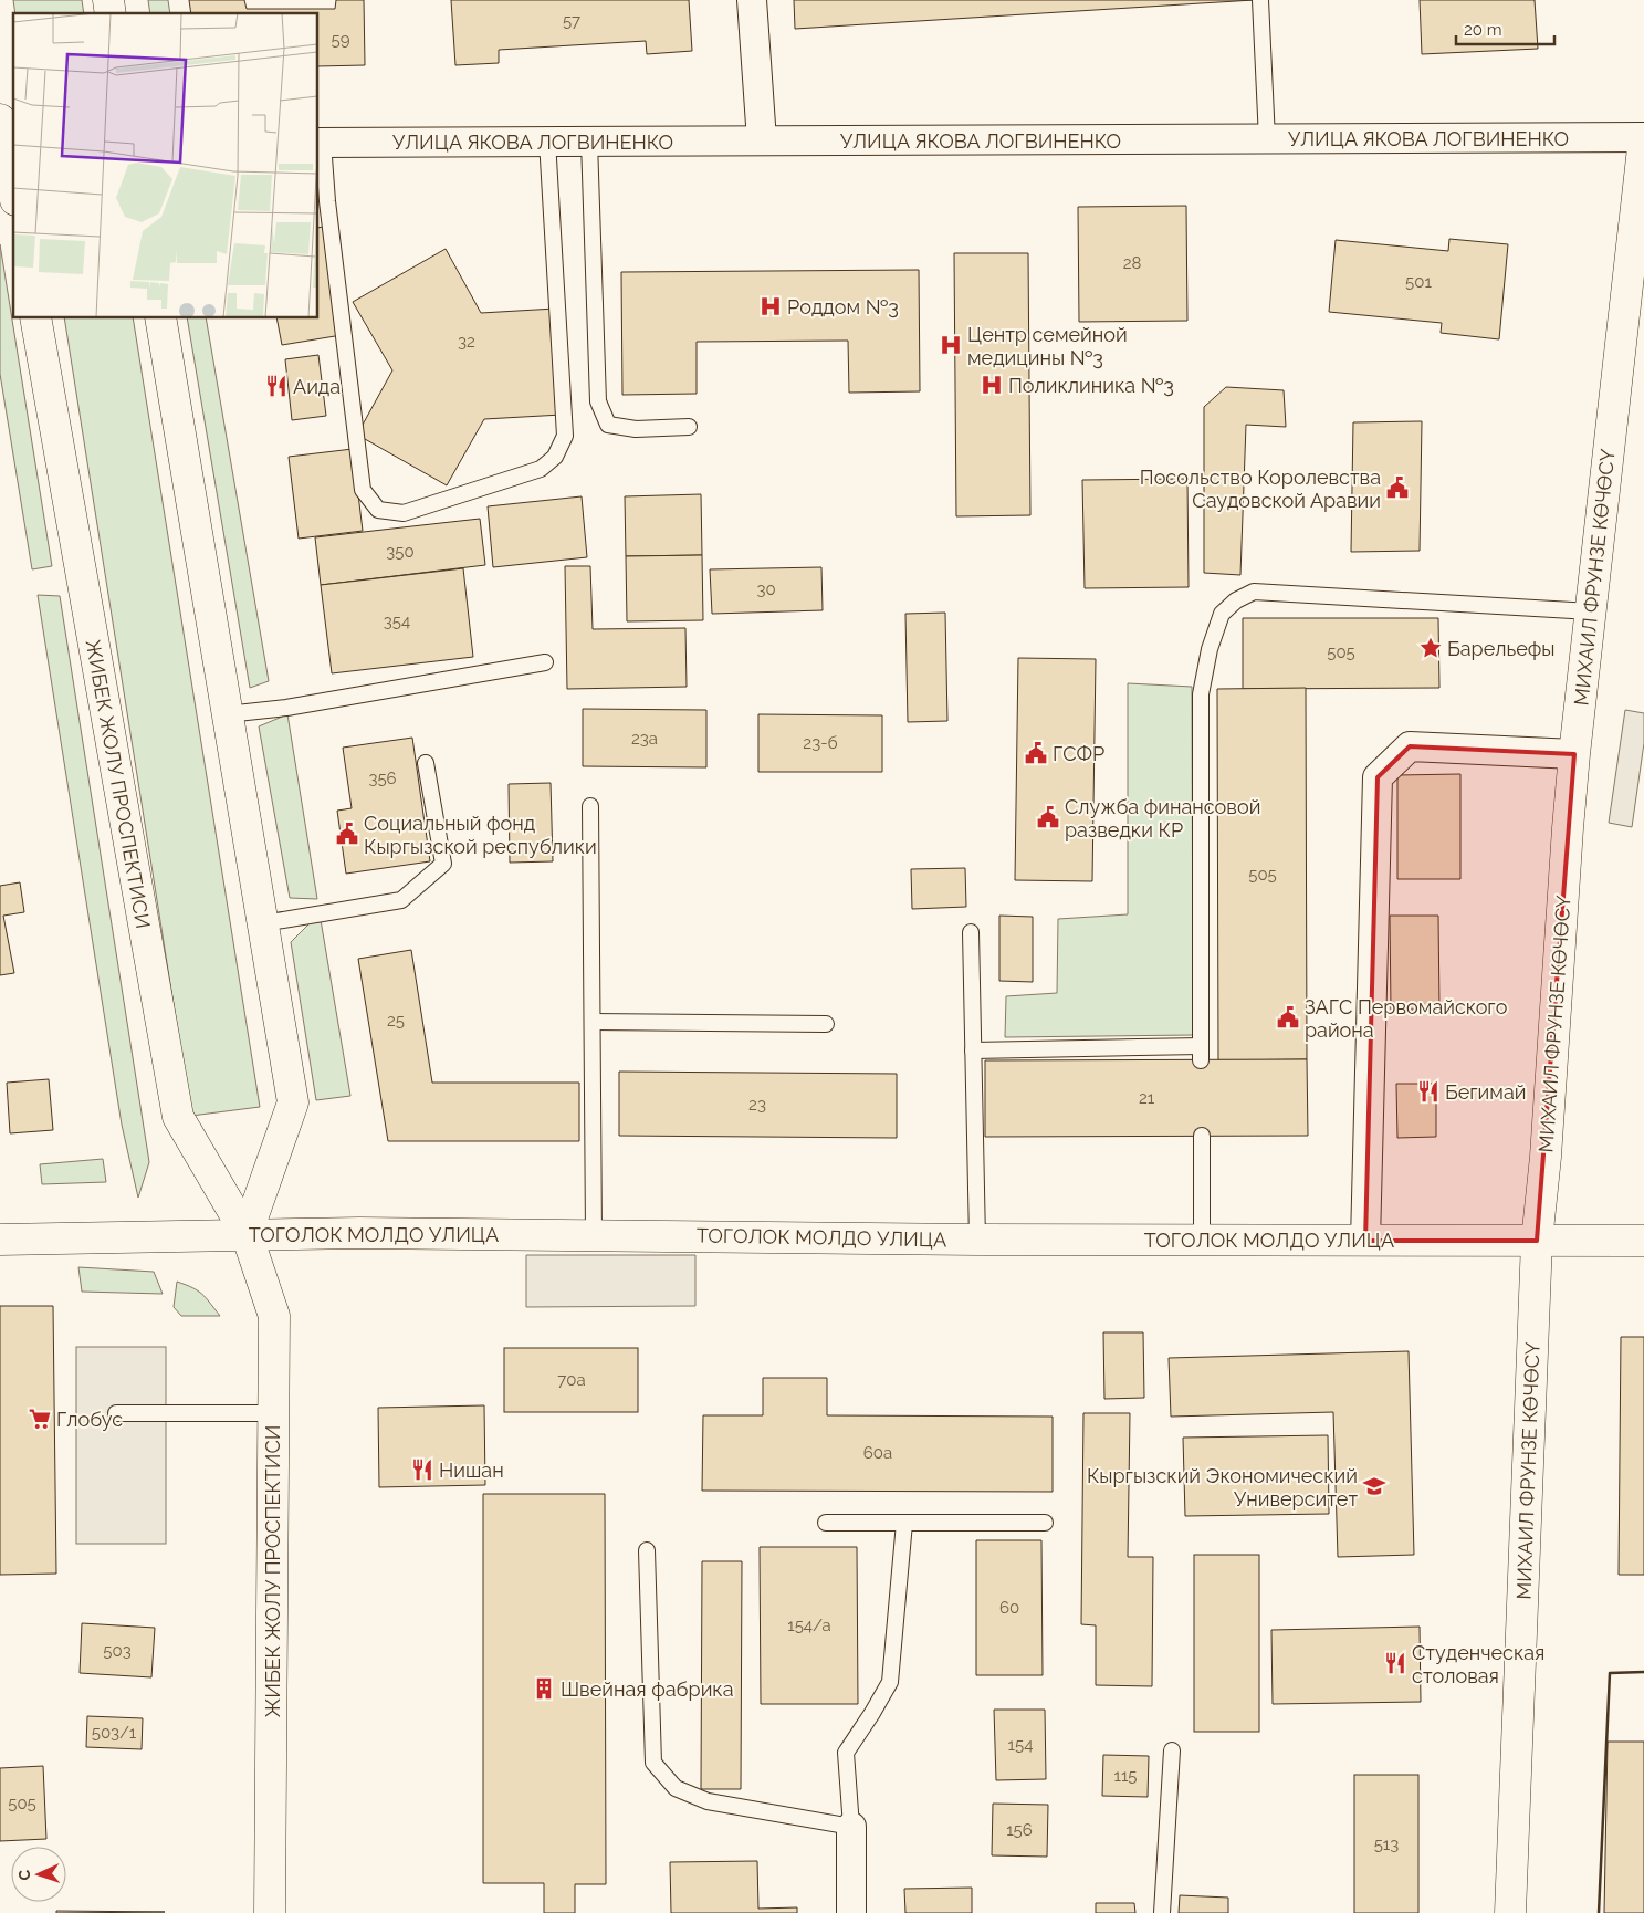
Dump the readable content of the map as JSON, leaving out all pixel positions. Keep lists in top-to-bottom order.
{
  "streets": {
    "main road": ["МИХАИЛ ФРУНЗЕ КӨЧӨСҮ", "ЖИБЕК ЖОЛУ ПРОСПЕКТИСИ", "ТОГОЛОК МОЛДО УЛИЦА"],
    "street": ["УЛИЦА ЯКОВА ЛОГВИНЕНКО"]
  },
  "crossings": [
    ["УЛИЦА ЯКОВА ЛОГВИНЕНКО", "МИХАИЛ ФРУНЗЕ КӨЧӨСҮ"],
    ["МИХАИЛ ФРУНЗЕ КӨЧӨСҮ", "ТОГОЛОК МОЛДО УЛИЦА"],
    ["ЖИБЕК ЖОЛУ ПРОСПЕКТИСИ", "ТОГОЛОК МОЛДО УЛИЦА"]
  ],
  "places": {
    "hospital": ["Роддом №3", "Центр семейной медицины №3", "Поликлиника №3"],
    "restaurant": [
      "Аида",
      "Бегимай",
      "Нишан",
      "Студенческая столовая"
    ],
    "public building": [
      "Посольство Королевства Саудовской Аравии",
      "ГСФР",
      "Служба финансовой разведки КР",
      "Социальный фонд Кыргызской республики",
      "ЗАГС Первомайского района"
    ],
    "place": ["Барельефы"],
    "supermarket": ["Глобус"],
    "school or university": ["Кыргызский Экономический Университет"],
    "building": ["Швейная фабрика"]
  },
  "house_numbers": [
    "57",
    "59",
    "28",
    "501",
    "32",
    "350",
    "30",
    "354",
    "505",
    "23а",
    "23-б",
    "356",
    "505",
    "25",
    "21",
    "23",
    "70a",
    "60а",
    "60",
    "154/а",
    "503",
    "503/1",
    "154",
    "115",
    "505",
    "156",
    "513"
  ],
  "scale_bar": "20 m",
  "north": "left"
}
